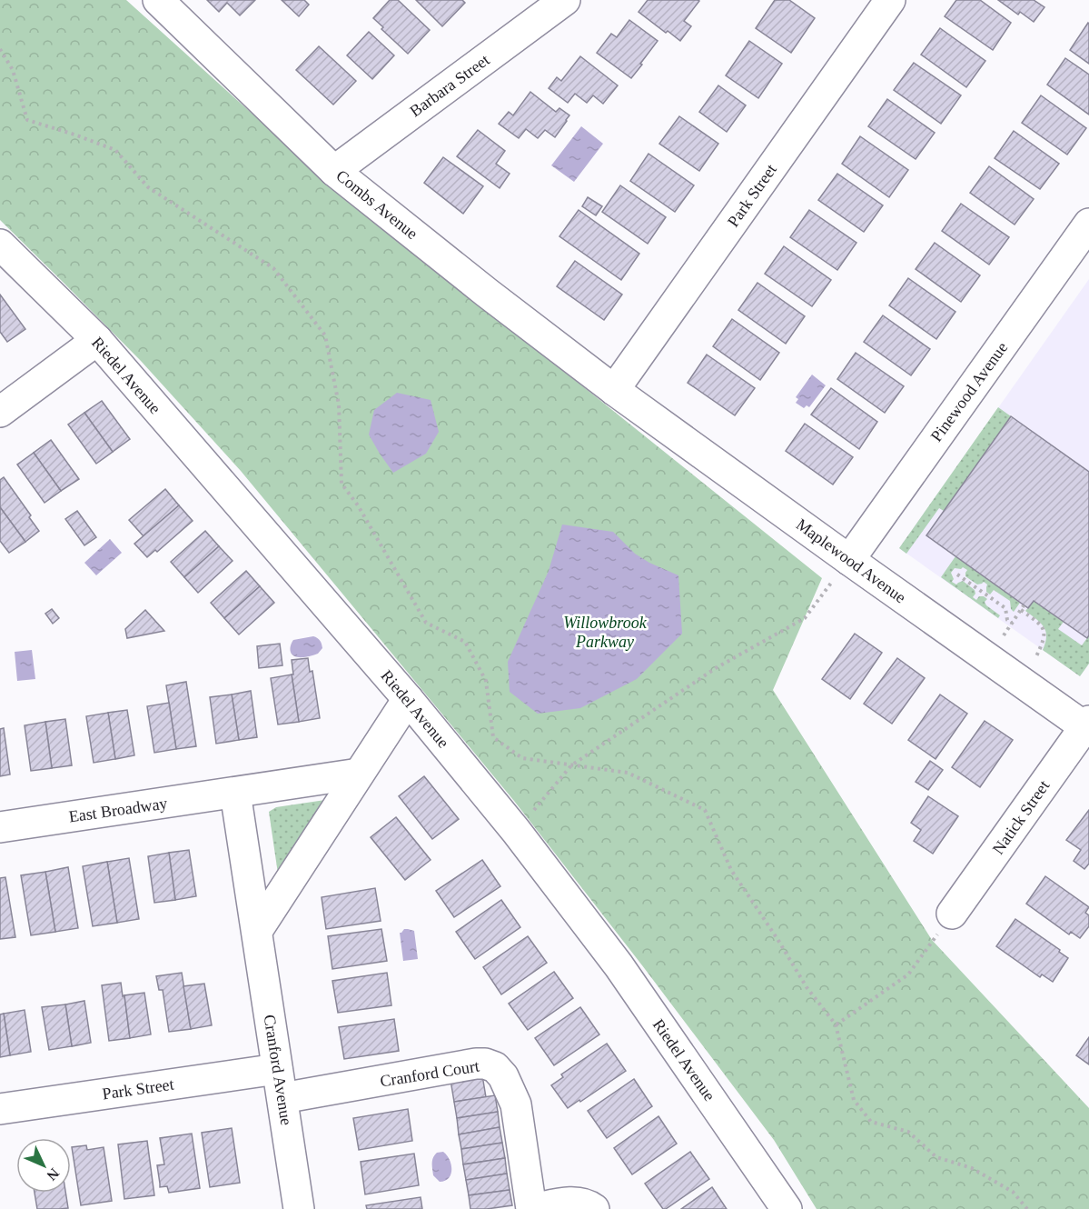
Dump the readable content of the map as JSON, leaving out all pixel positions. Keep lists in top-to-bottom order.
{
  "streets": {
    "street": [
      "Barbara Street",
      "Park Street",
      "Combs Avenue",
      "Riedel Avenue",
      "Pinewood Avenue",
      "Maplewood Avenue",
      "East Broadway",
      "Natick Street",
      "Cranford Avenue",
      "Cranford Court"
    ]
  },
  "crossings": [
    ["Barbara Street", "Combs Avenue"],
    ["Park Street", "Combs Avenue"],
    ["Park Street", "Maplewood Avenue"],
    ["Park Street", "Cranford Avenue"],
    ["Combs Avenue", "Maplewood Avenue"],
    ["Pinewood Avenue", "Maplewood Avenue"],
    ["Maplewood Avenue", "Natick Street"],
    ["Cranford Avenue", "Cranford Court"]
  ],
  "parks": ["Willowbrook Parkway"],
  "north": "bottom right"
}
